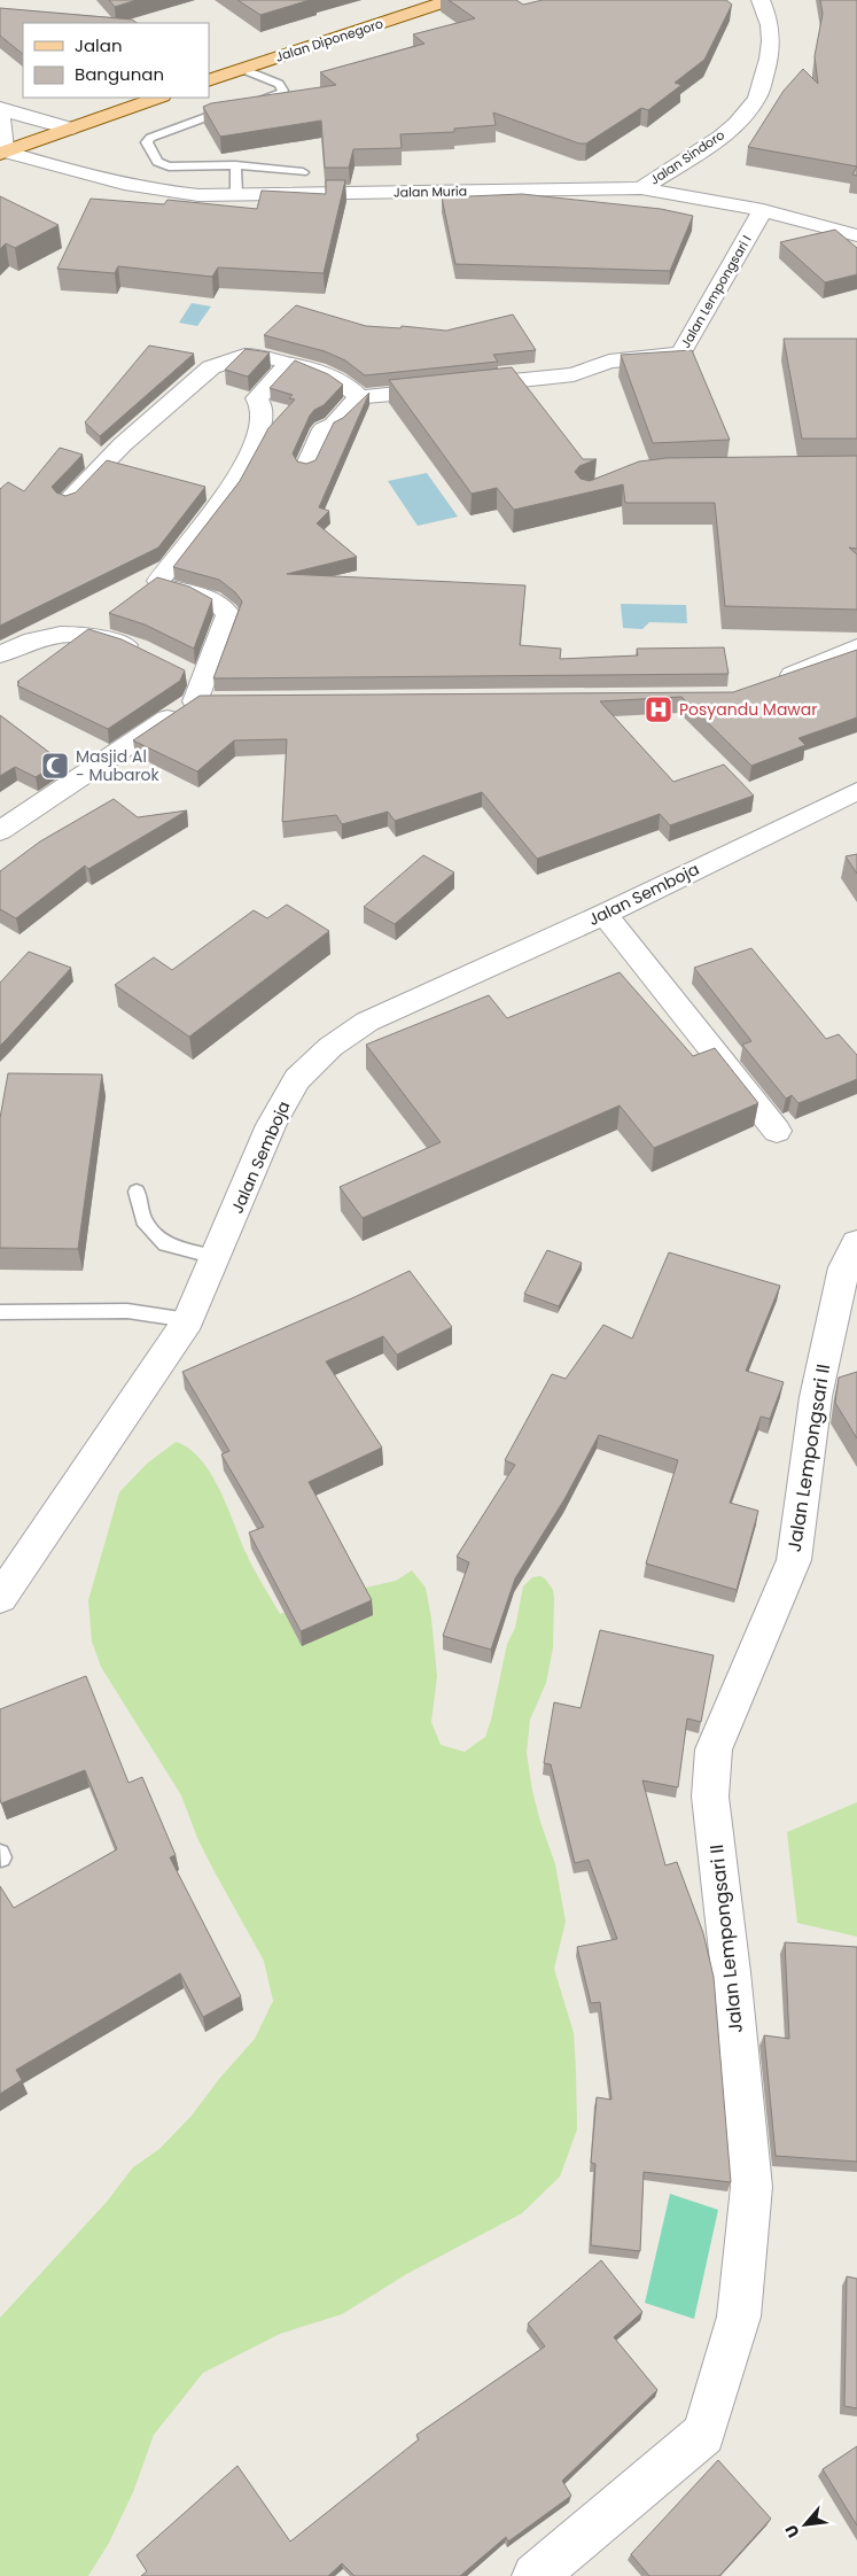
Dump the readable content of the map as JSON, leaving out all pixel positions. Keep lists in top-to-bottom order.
{
  "streets": {
    "main road": ["Jalan Diponegoro"],
    "street": [
      "Jalan Sindoro",
      "Jalan Muria",
      "Jalan Lempongsari I",
      "Jalan Semboja",
      "Jalan Lempongsari II"
    ]
  },
  "crossings": [
    ["Jalan Sindoro", "Jalan Muria"],
    ["Jalan Muria", "Jalan Lempongsari I"]
  ],
  "places": {
    "hospital": ["Posyandu Mawar"],
    "mosque": ["Masjid Al - Mubarok"]
  },
  "legend": ["Jalan", "Bangunan"],
  "north": "bottom left"
}
